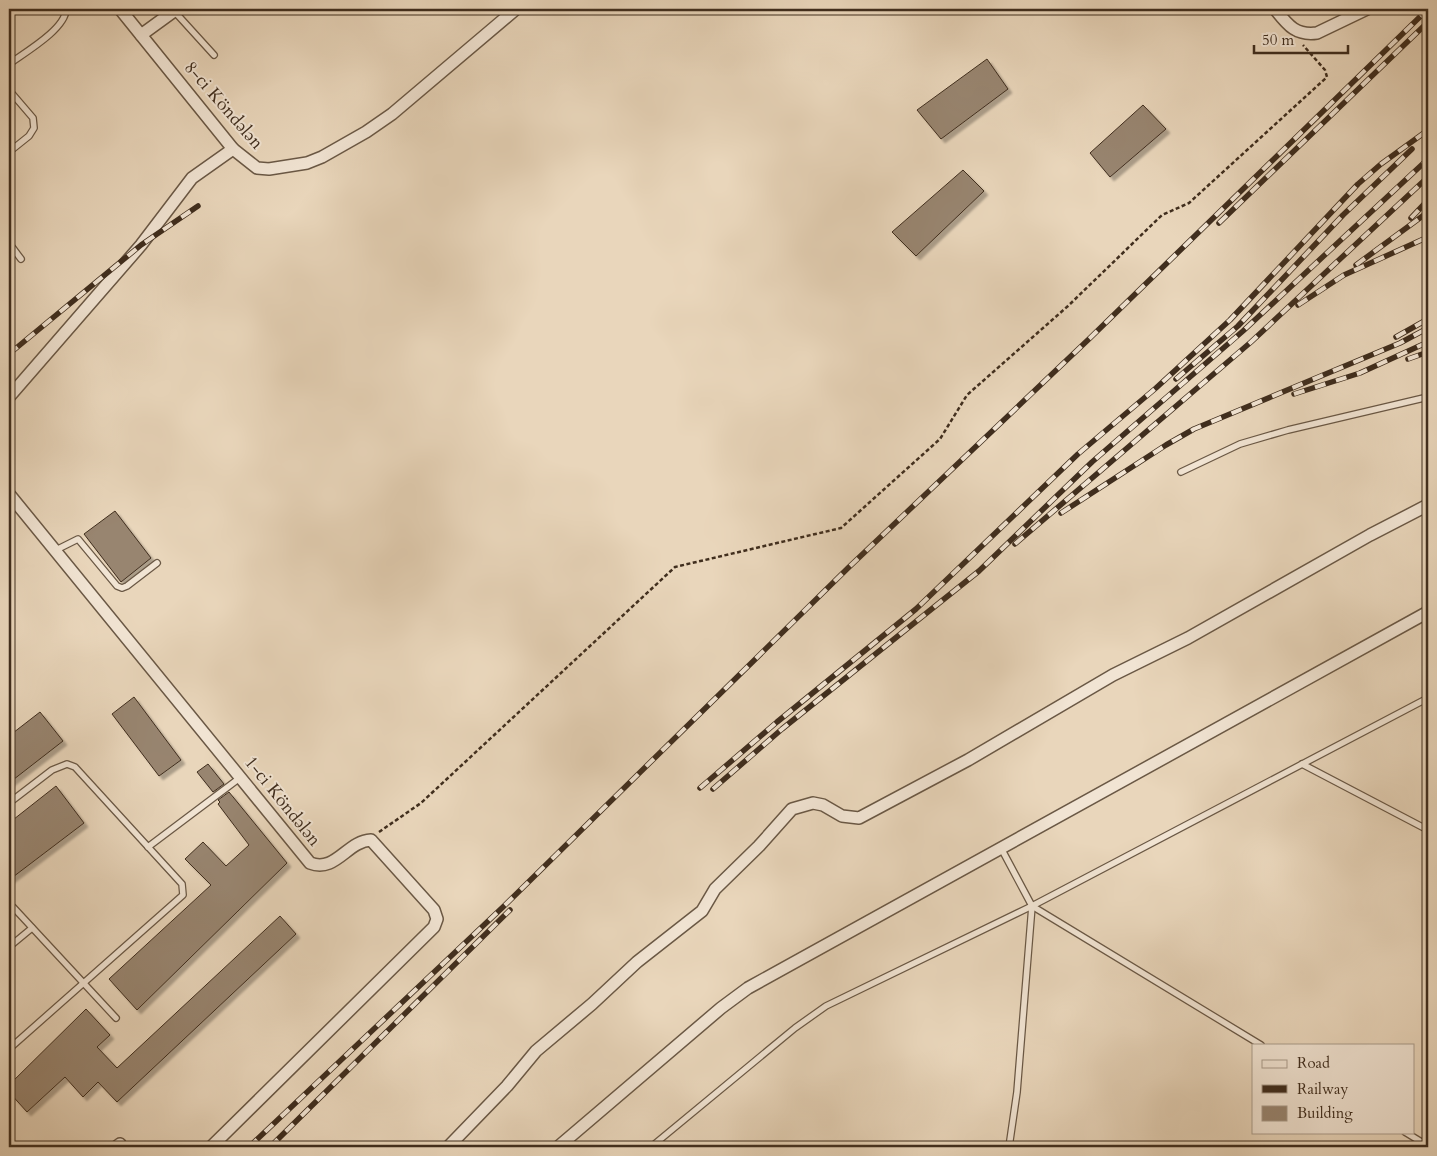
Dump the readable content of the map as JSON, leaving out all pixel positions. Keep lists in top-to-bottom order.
{
  "streets": {
    "street": ["8-ci Köndələn", "1-ci Köndələn"]
  },
  "legend": ["Road", "Railway", "Building"],
  "scale_bar": "50 m"
}
